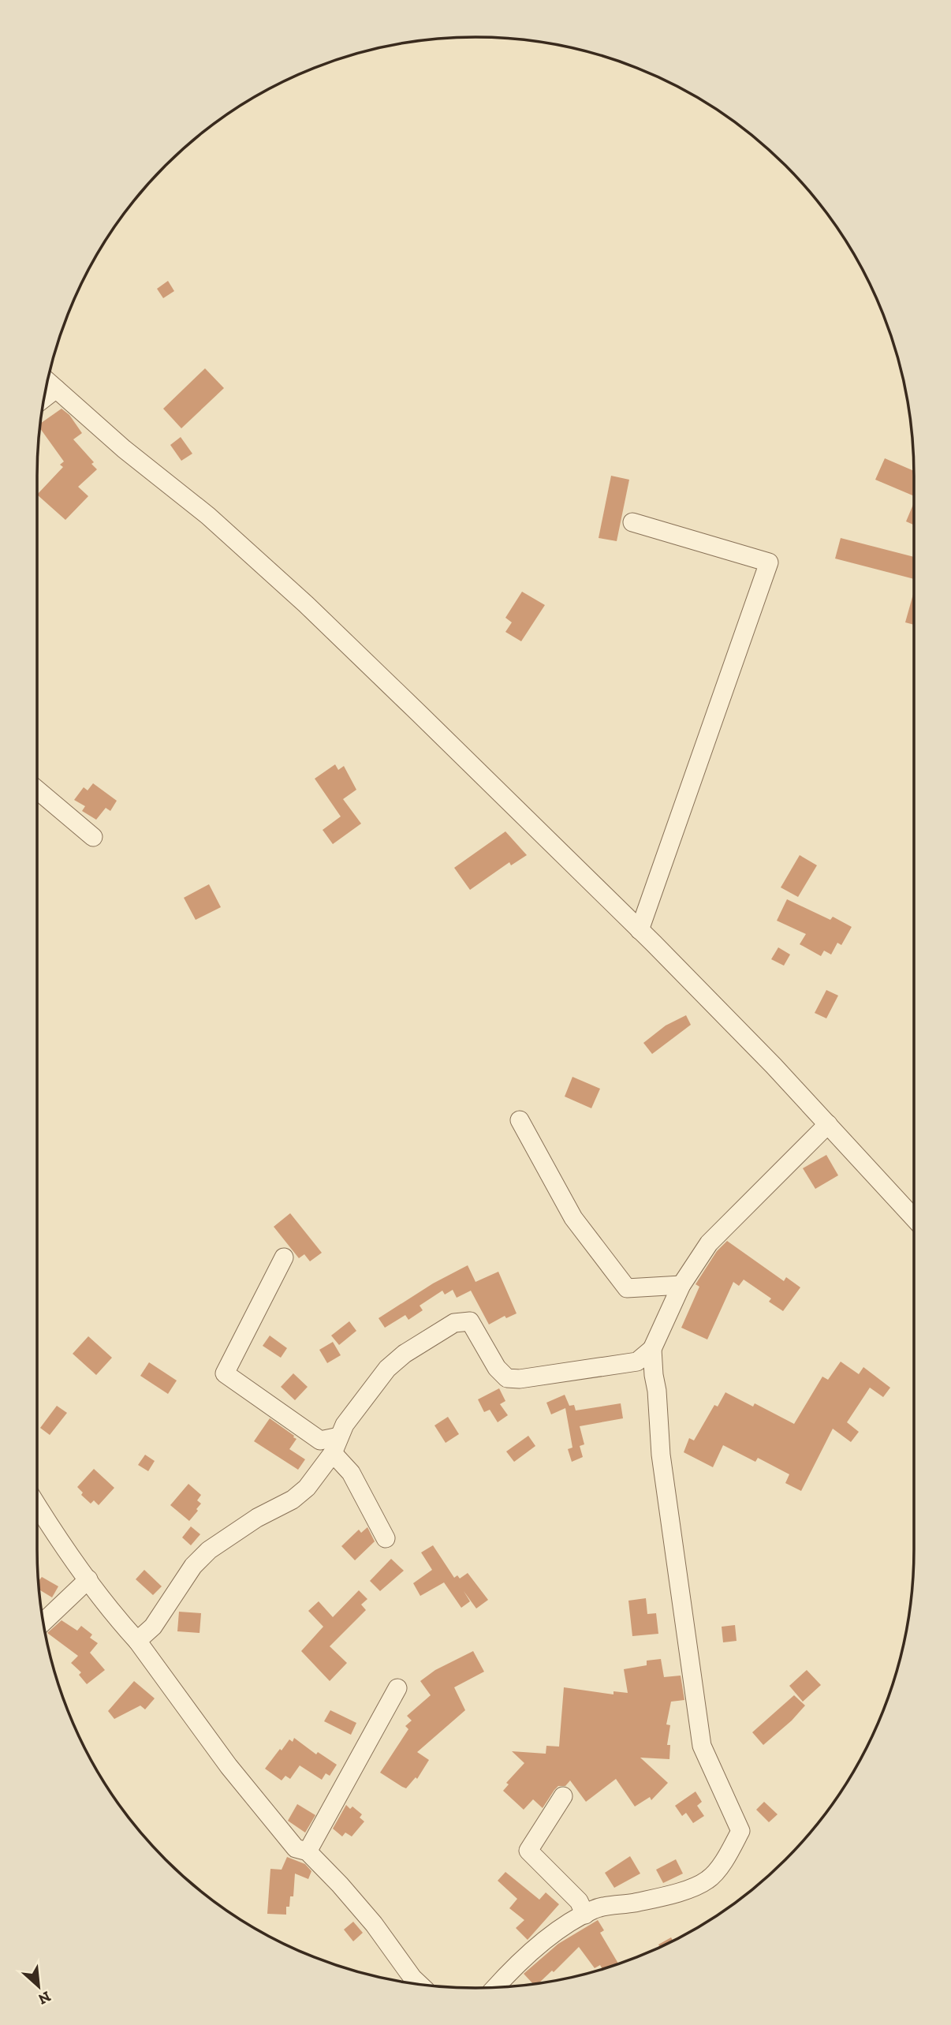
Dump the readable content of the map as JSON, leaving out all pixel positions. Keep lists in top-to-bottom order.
{
  "north": "bottom right"
}
